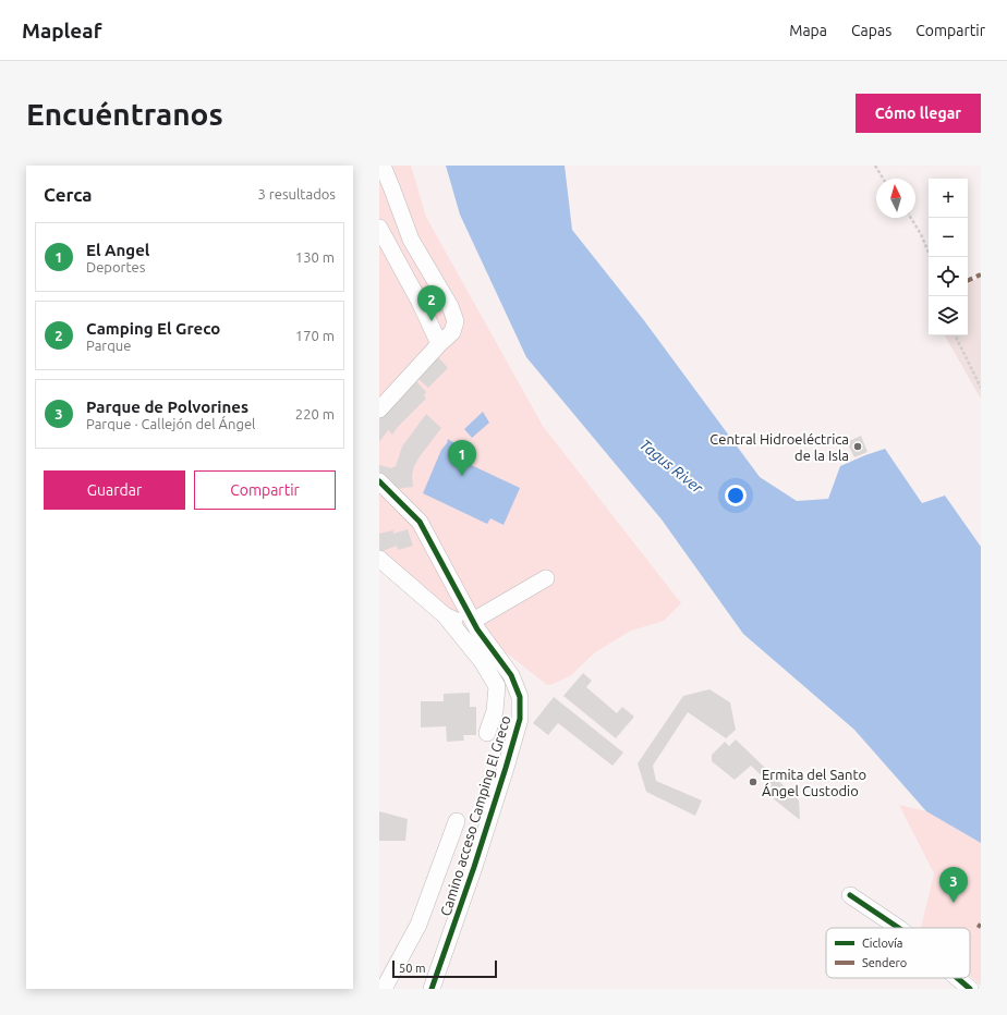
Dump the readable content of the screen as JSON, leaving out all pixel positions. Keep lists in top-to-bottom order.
{
  "streets": {
    "street": ["Camino acceso Camping El Greco"]
  },
  "water": ["Tagus River"],
  "places": ["Central Hidroeléctrica de la Isla", "Ermita del Santo Ángel Custodio"],
  "legend": ["Ciclovía", "Sendero"],
  "scale_bar": "50 m",
  "north": "top",
  "page": {
    "header": "Mapleaf",
    "nav": ["Mapa", "Capas", "Compartir"],
    "buttons": [
      "Cómo llegar",
      ["Guardar", "Compartir"]
    ],
    "title": "Encuéntranos",
    "heading": ["Cerca", "3 resultados"],
    "map_buttons": ["+", "−"],
    "list": [
      {
        "mark": "1",
        "name": "El Angel",
        "note": "Deportes",
        "value": "130 m"
      },
      {
        "mark": "2",
        "name": "Camping El Greco",
        "note": "Parque",
        "value": "170 m"
      },
      {
        "mark": "3",
        "name": "Parque de Polvorines",
        "note": "Parque · Callejón del Ángel",
        "value": "220 m"
      }
    ],
    "pins": ["2", "1", "3"],
    "scale": "50 m"
  }
}
